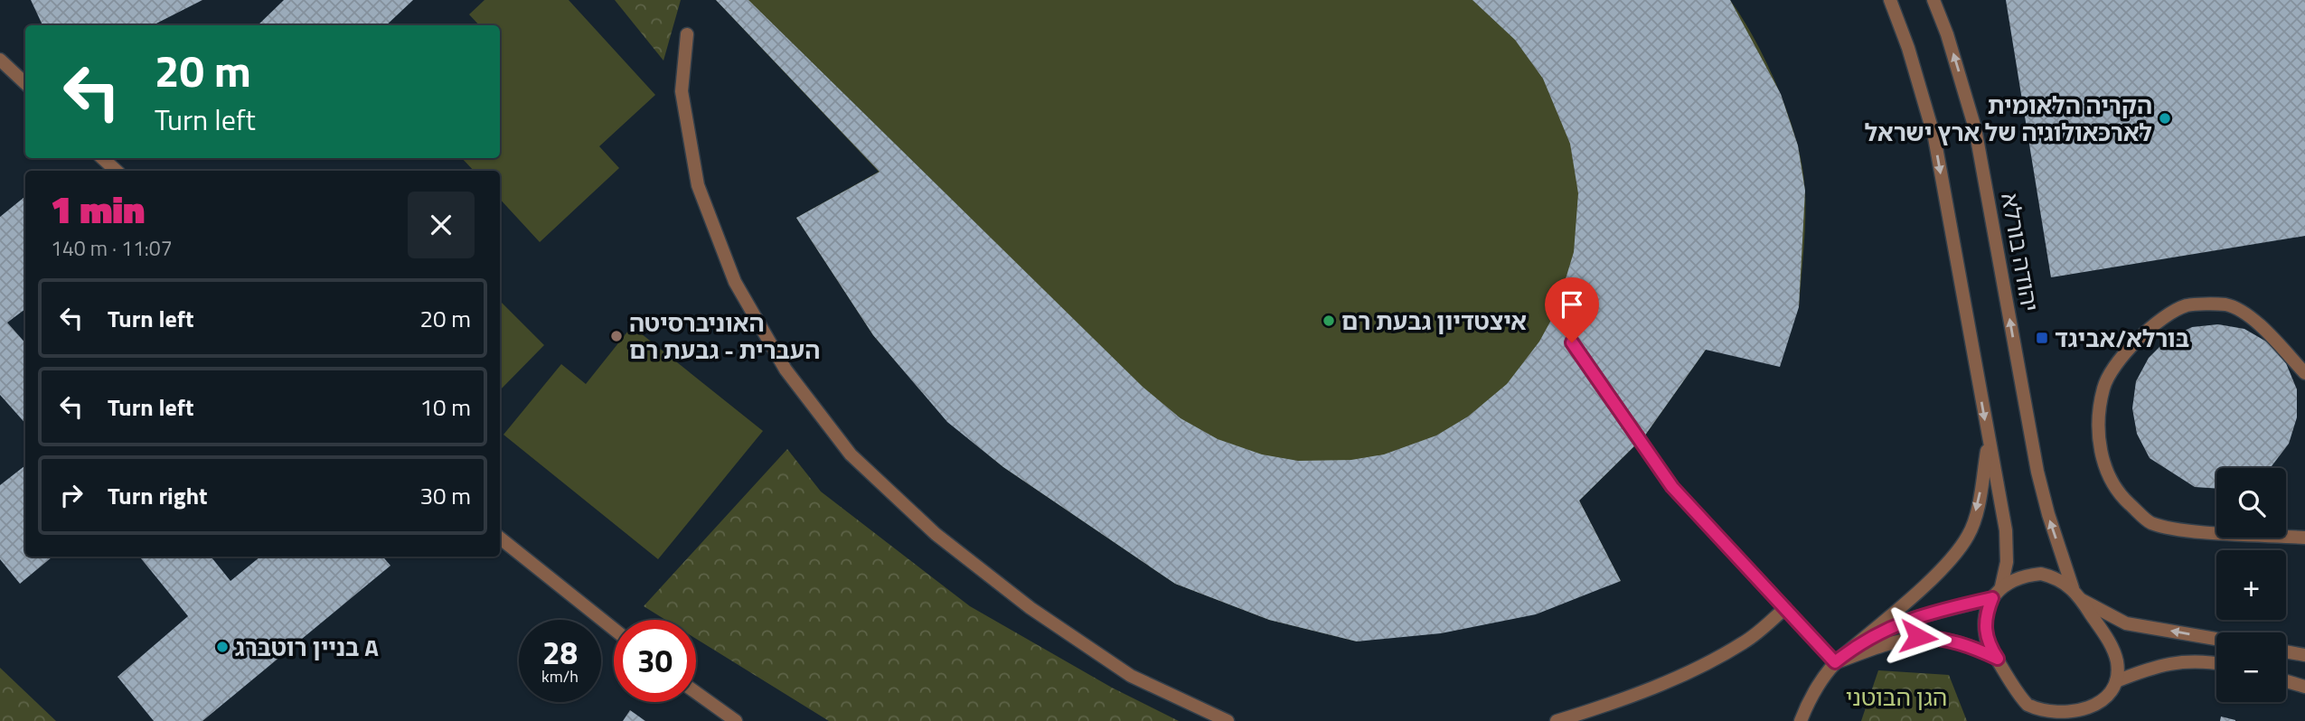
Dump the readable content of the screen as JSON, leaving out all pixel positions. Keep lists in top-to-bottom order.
{
  "streets": {
    "street": ["יהודה בורלא"]
  },
  "parks": ["הגן הבוטני"],
  "places": {
    "other": [
      "הקריה הלאומית לארכאולוגיה של ארץ ישראל",
      "איצטדיון גבעת רם",
      "האוניברסיטה העברית - גבעת רם",
      "בניין רוטברג A"
    ],
    "transit": ["בורלא/אביגד"]
  },
  "page": {
    "turn": ["20 m", "Turn left"],
    "heading": ["1 min", "140 m · 11:07"],
    "list": [
      {
        "name": "Turn left",
        "value": "20 m"
      },
      {
        "name": "Turn left",
        "value": "10 m"
      },
      {
        "name": "Turn right",
        "value": "30 m"
      }
    ],
    "map_buttons": ["+", "−"],
    "speed": "28 km/h",
    "limit": "30"
  }
}
